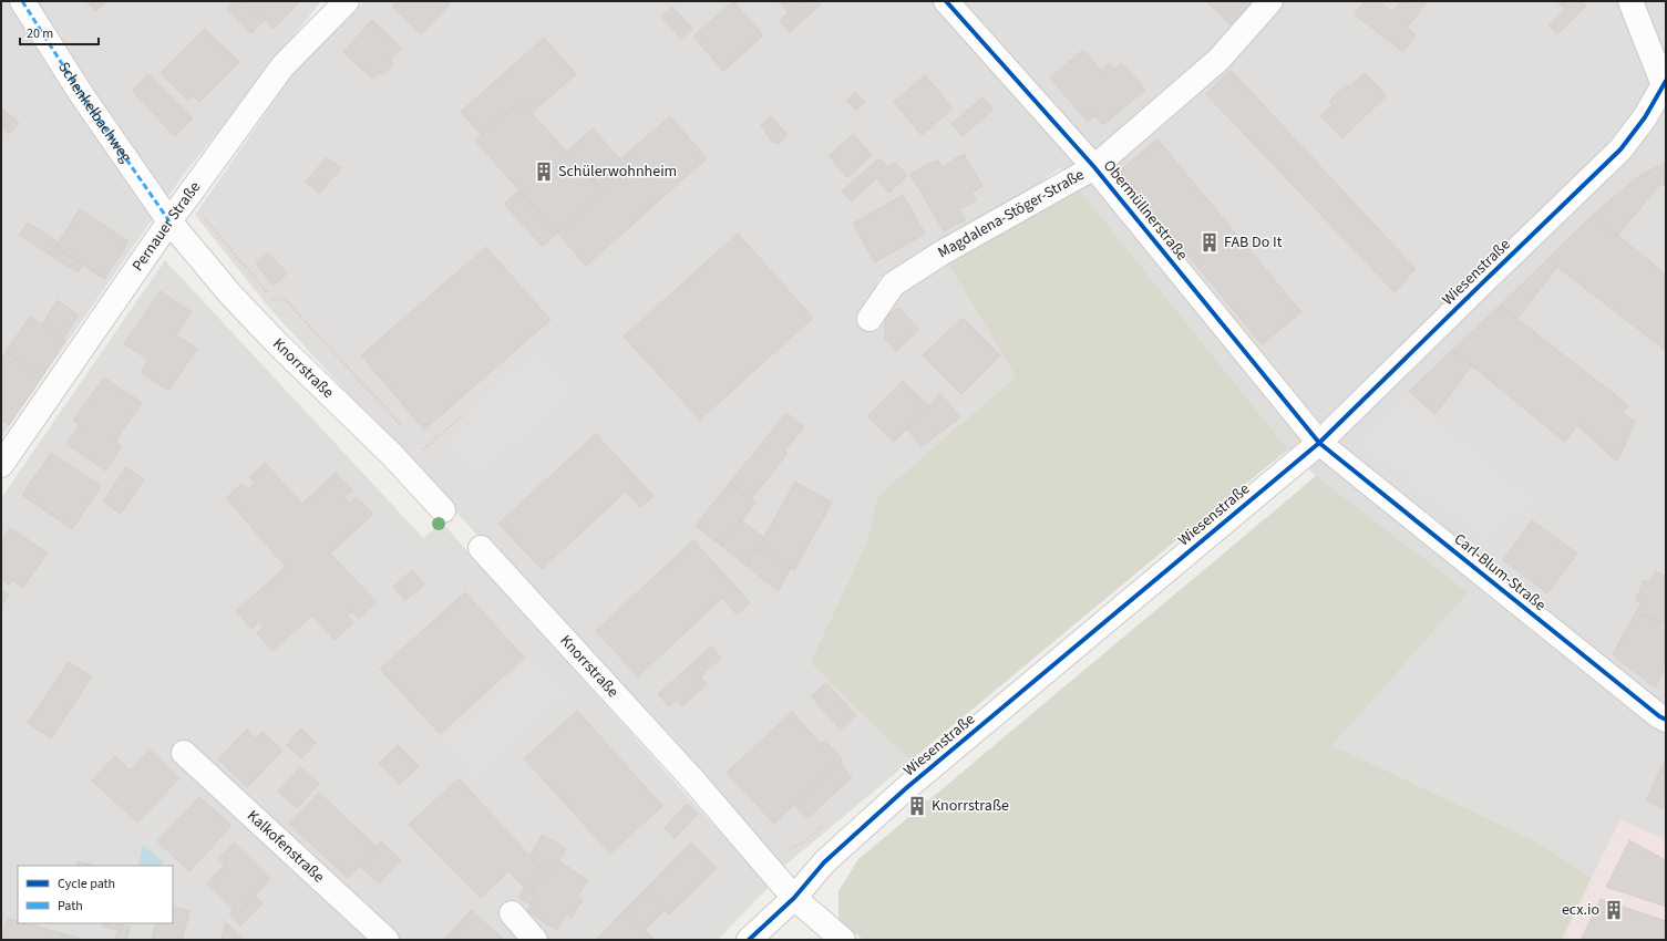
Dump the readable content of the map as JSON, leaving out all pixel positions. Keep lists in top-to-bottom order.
{
  "streets": {
    "street": [
      "Schenkelbachweg",
      "Obermüllnerstraße",
      "Magdalena-Stöger-Straße",
      "Pernauer Straße",
      "Wiesenstraße",
      "Knorrstraße",
      "Carl-Blum-Straße",
      "Kalkofenstraße"
    ]
  },
  "crossings": [
    ["Schenkelbachweg", "Pernauer Straße"],
    ["Schenkelbachweg", "Knorrstraße"],
    ["Obermüllnerstraße", "Magdalena-Stöger-Straße"],
    ["Obermüllnerstraße", "Wiesenstraße"],
    ["Obermüllnerstraße", "Carl-Blum-Straße"],
    ["Pernauer Straße", "Knorrstraße"],
    ["Wiesenstraße", "Knorrstraße"],
    ["Wiesenstraße", "Carl-Blum-Straße"]
  ],
  "places": {
    "building": [
      "Schülerwohnheim",
      "FAB Do It",
      "Knorrstraße",
      "ecx.io"
    ]
  },
  "legend": ["Cycle path", "Path"],
  "scale_bar": "20 m"
}
